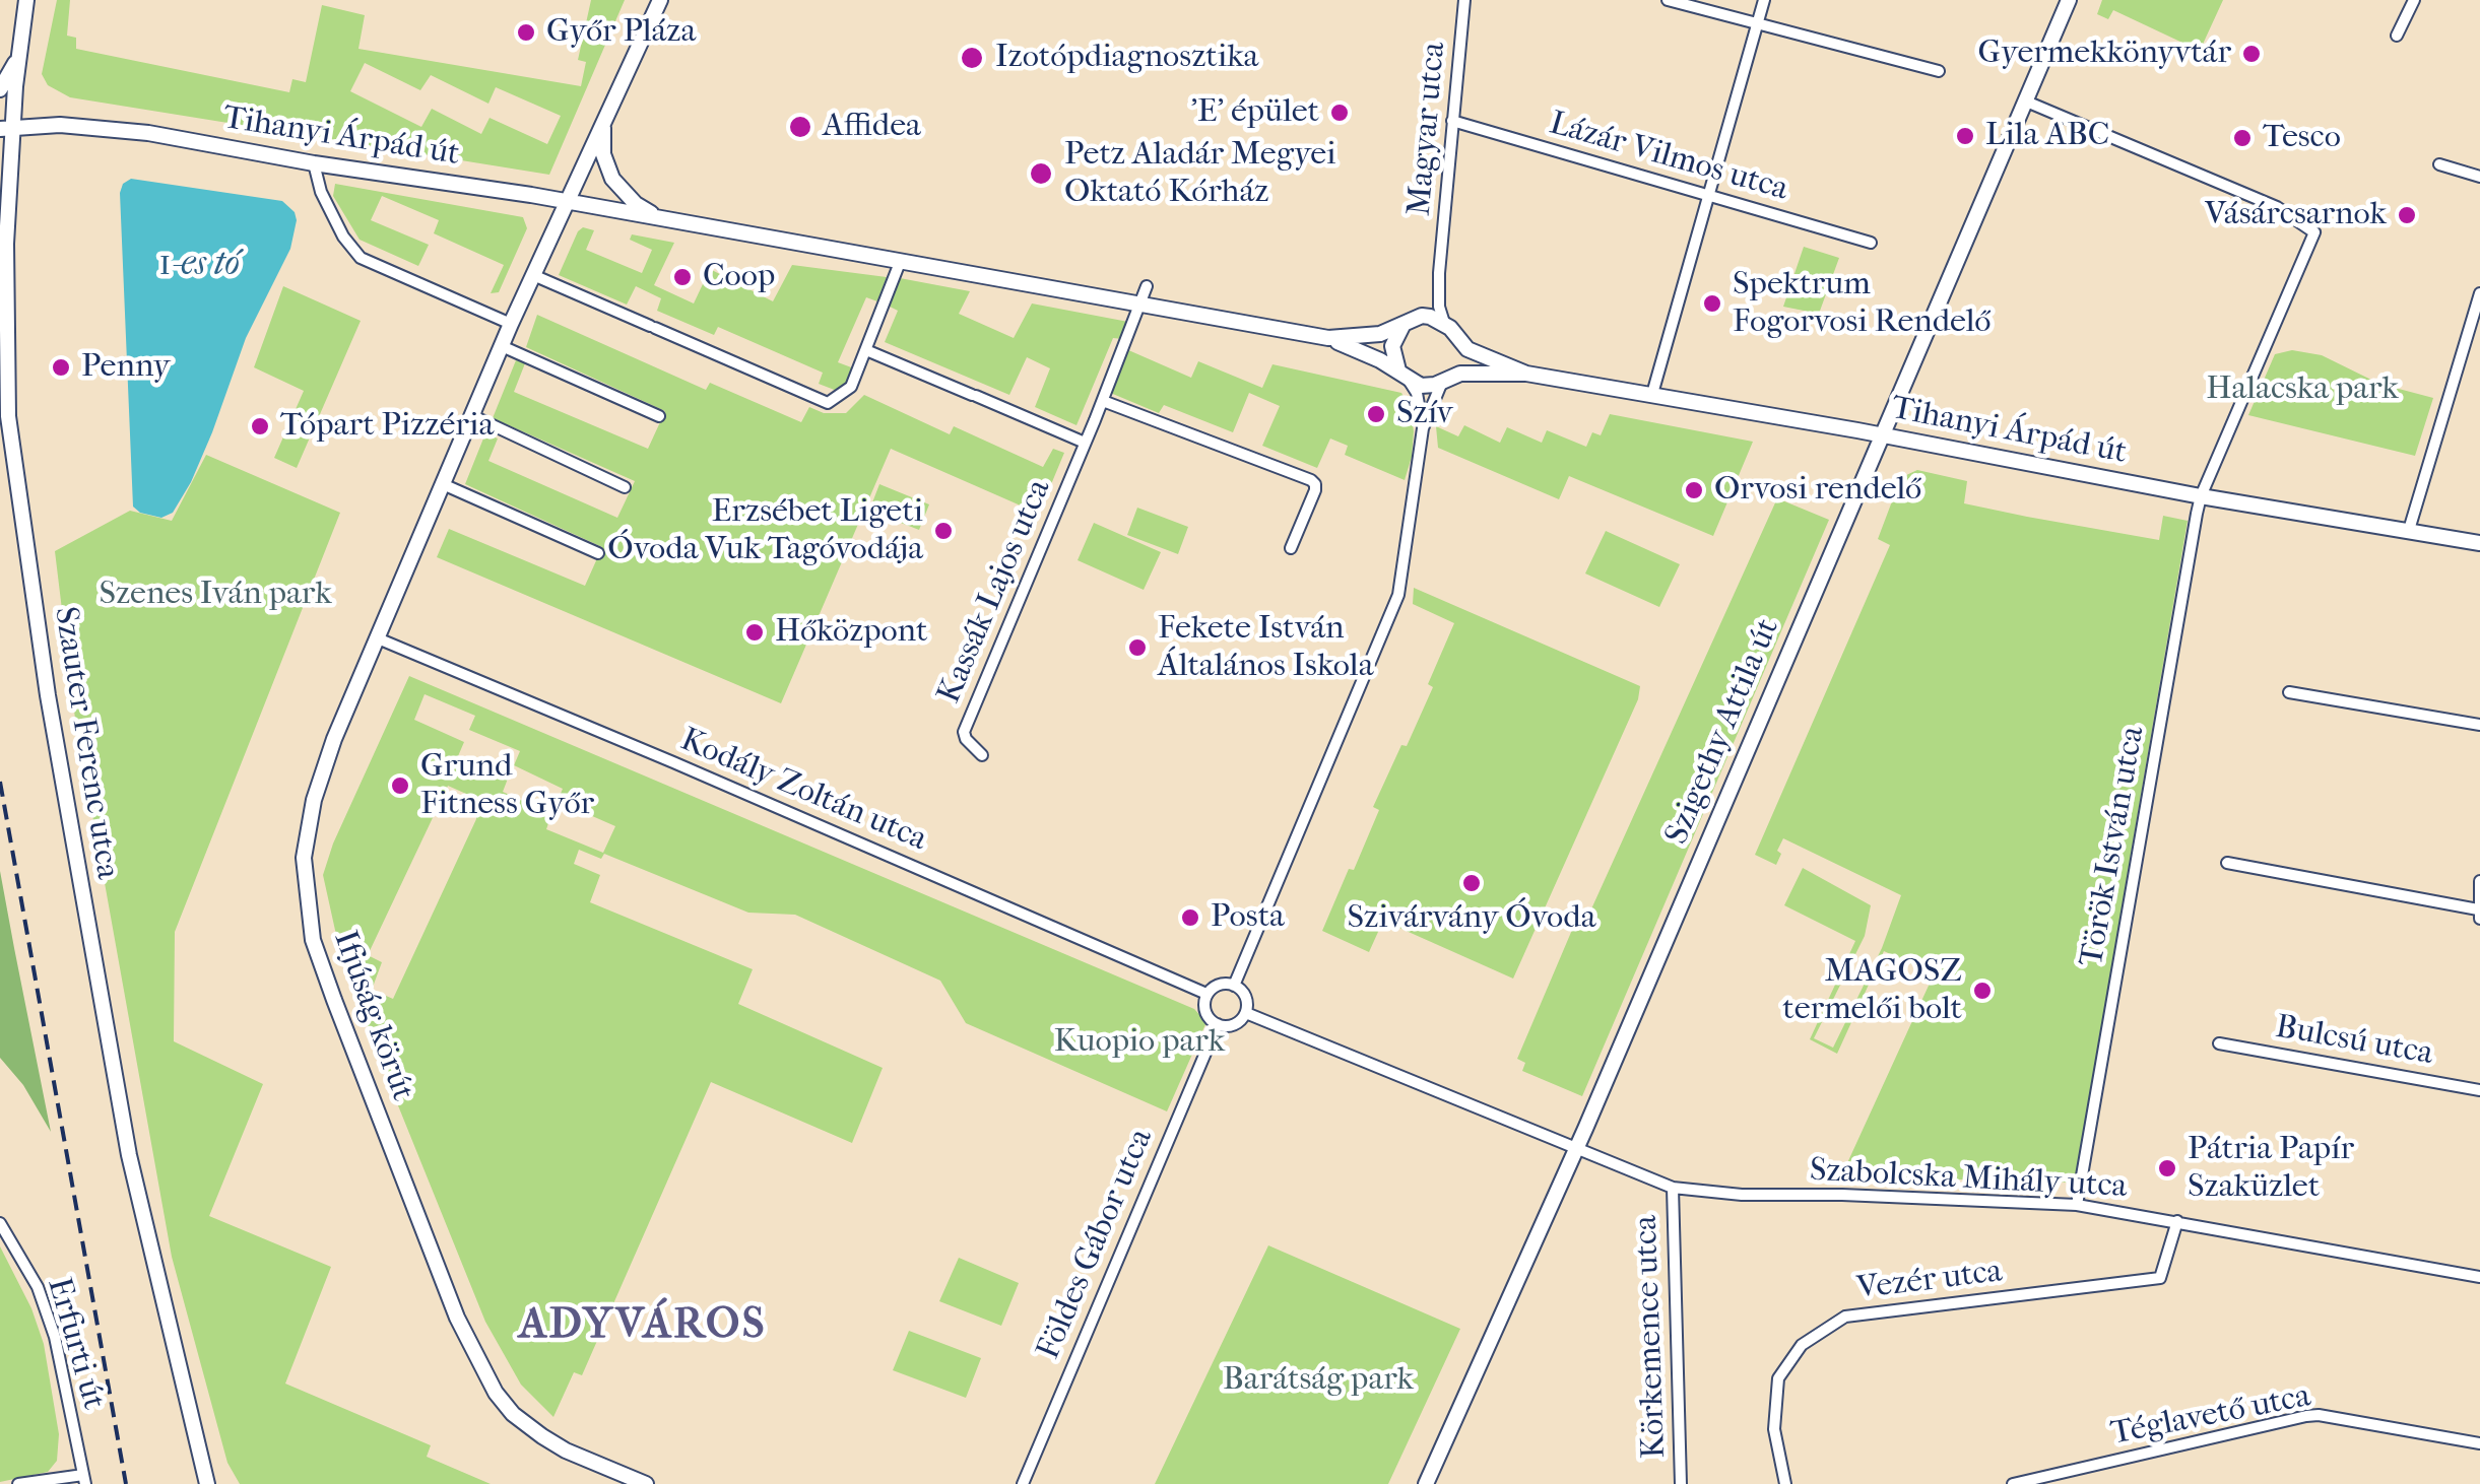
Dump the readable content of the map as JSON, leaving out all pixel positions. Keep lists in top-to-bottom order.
{
  "streets": {
    "street": [
      "Magyar utca",
      "Tihanyi Árpád út",
      "Lázár Vilmos utca",
      "Kassák Lajos utca",
      "Szigethy Attila út",
      "Szauter Ferenc utca",
      "Kodály Zoltán utca",
      "Török István utca",
      "Ifjúság körút",
      "Bulcsú utca",
      "Szabolcska Mihály utca",
      "Földes Gábor utca",
      "Vezér utca",
      "Körkemence utca",
      "Erfurti út",
      "Téglavető utca"
    ]
  },
  "crossings": [
    ["Magyar utca", "Tihanyi Árpád út"],
    ["Magyar utca", "Lázár Vilmos utca"],
    ["Tihanyi Árpád út", "Szigethy Attila út"],
    ["Tihanyi Árpád út", "Szauter Ferenc utca"],
    ["Tihanyi Árpád út", "Török István utca"],
    ["Tihanyi Árpád út", "Ifjúság körút"],
    ["Szigethy Attila út", "Török István utca"],
    ["Szigethy Attila út", "Szabolcska Mihály utca"],
    ["Kodály Zoltán utca", "Ifjúság körút"],
    ["Kodály Zoltán utca", "Földes Gábor utca"],
    ["Török István utca", "Szabolcska Mihály utca"],
    ["Szabolcska Mihály utca", "Vezér utca"],
    ["Szabolcska Mihály utca", "Körkemence utca"]
  ],
  "districts": ["ADYVÁROS"],
  "water": ["1-es tó"],
  "parks": [
    "Halacska park",
    "Szenes Iván park",
    "Kuopio park",
    "Barátság park"
  ],
  "places": [
    "Győr Pláza",
    "Gyermekkönyvtár",
    "Izotópdiagnosztika",
    "'E' épület",
    "Affidea",
    "Lila ABC",
    "Tesco",
    "Petz Aladár Megyei Oktató Kórház",
    "Vásárcsarnok",
    "Coop",
    "Spektrum Fogorvosi Rendelő",
    "Penny",
    "Szív",
    "Tópart Pizzéria",
    "Orvosi rendelő",
    "Erzsébet Ligeti Óvoda Vuk Tagóvodája",
    "Hőközpont",
    "Fekete István Általános Iskola",
    "Grund Fitness Győr",
    "Szivárvány Óvoda",
    "Posta",
    "MAGOSZ termelői bolt",
    "Pátria Papír Szaküzlet"
  ]
}
